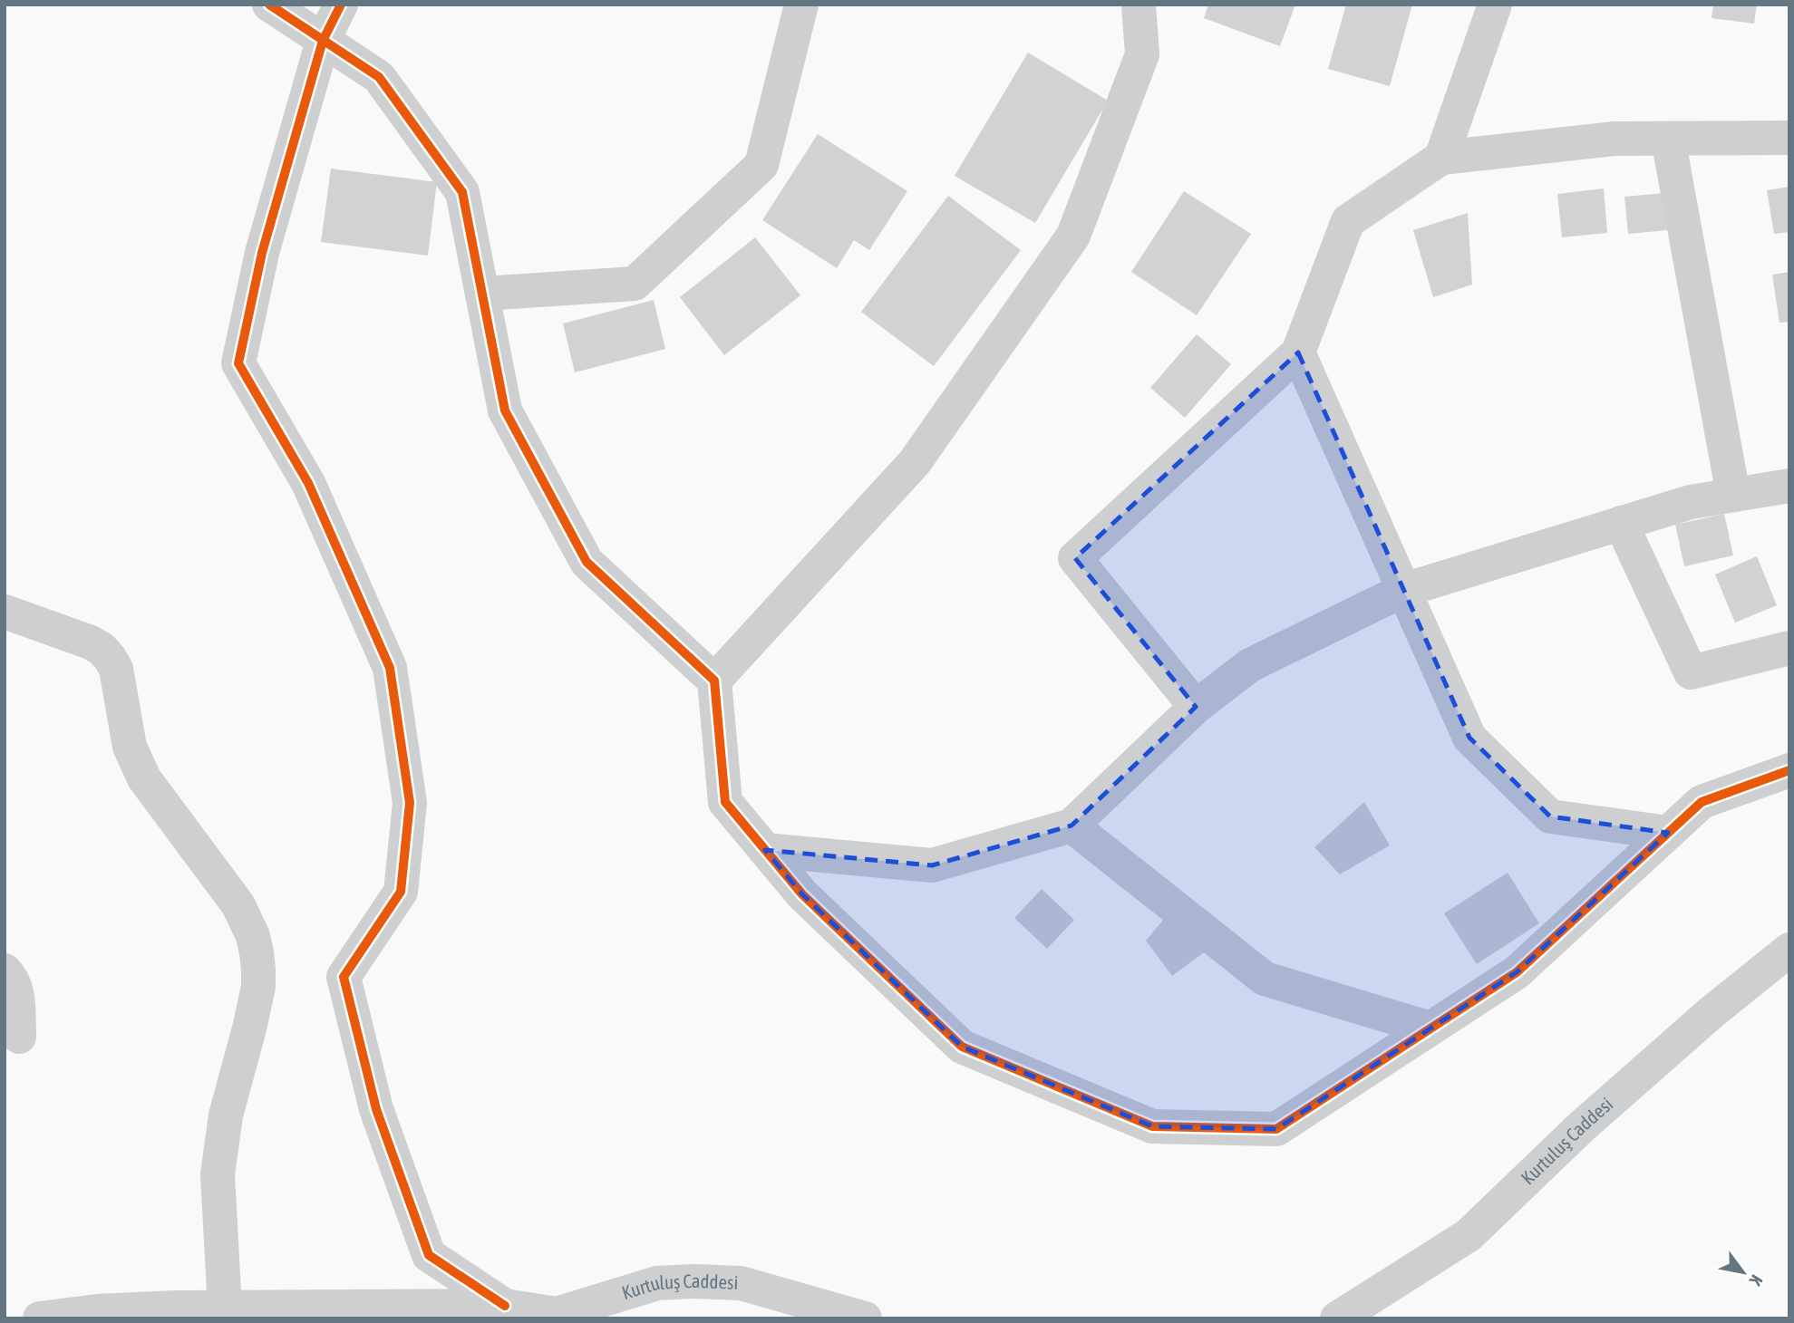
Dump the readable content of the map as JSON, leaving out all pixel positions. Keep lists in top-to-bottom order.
{
  "streets": {
    "street": ["Kurtuluş Caddesi"]
  },
  "north": "bottom right"
}
